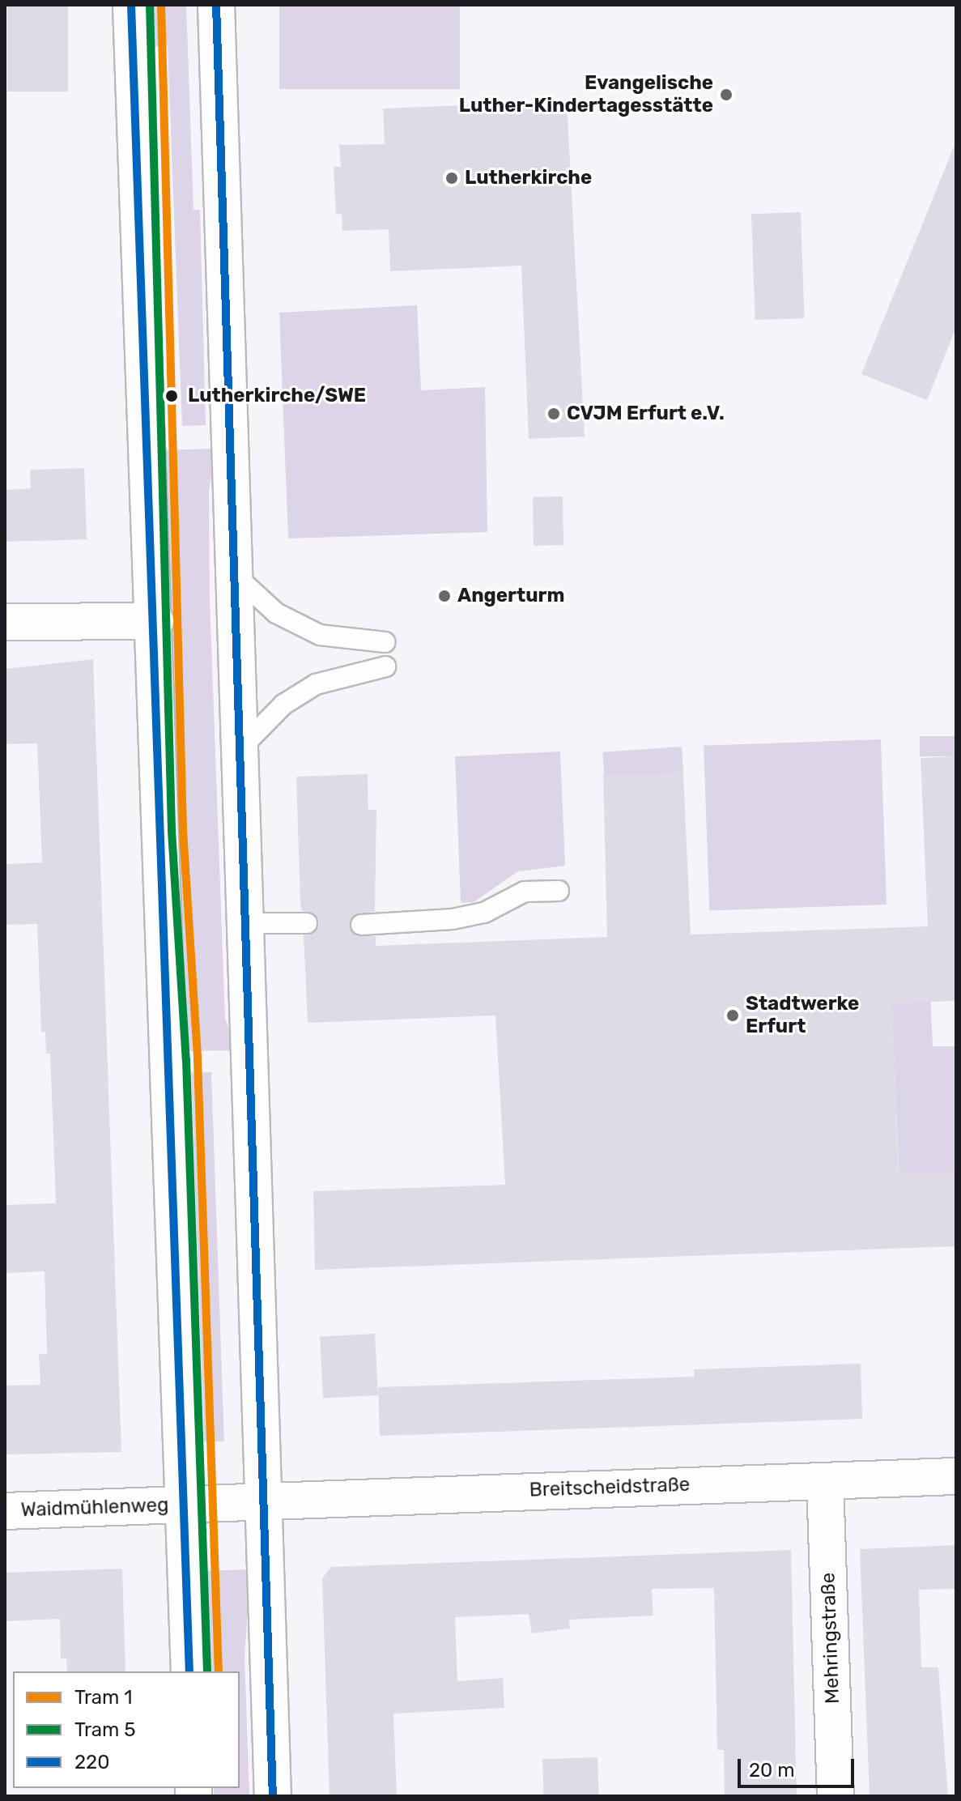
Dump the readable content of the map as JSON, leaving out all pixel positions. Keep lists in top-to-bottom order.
{
  "streets": {
    "main road": ["Breitscheidstraße", "Waidmühlenweg", "Mehringstraße"]
  },
  "crossings": [
    ["Breitscheidstraße", "Waidmühlenweg"],
    ["Breitscheidstraße", "Mehringstraße"]
  ],
  "places": [
    "Evangelische Luther-Kindertagesstätte",
    "Lutherkirche",
    "Lutherkirche/SWE",
    "CVJM Erfurt e.V.",
    "Angerturm",
    "Stadtwerke Erfurt"
  ],
  "lines": ["tram line 1", "tram line 5", "transit line 220"],
  "legend": ["Tram 1", "Tram 5", "220"],
  "scale_bar": "20 m"
}
